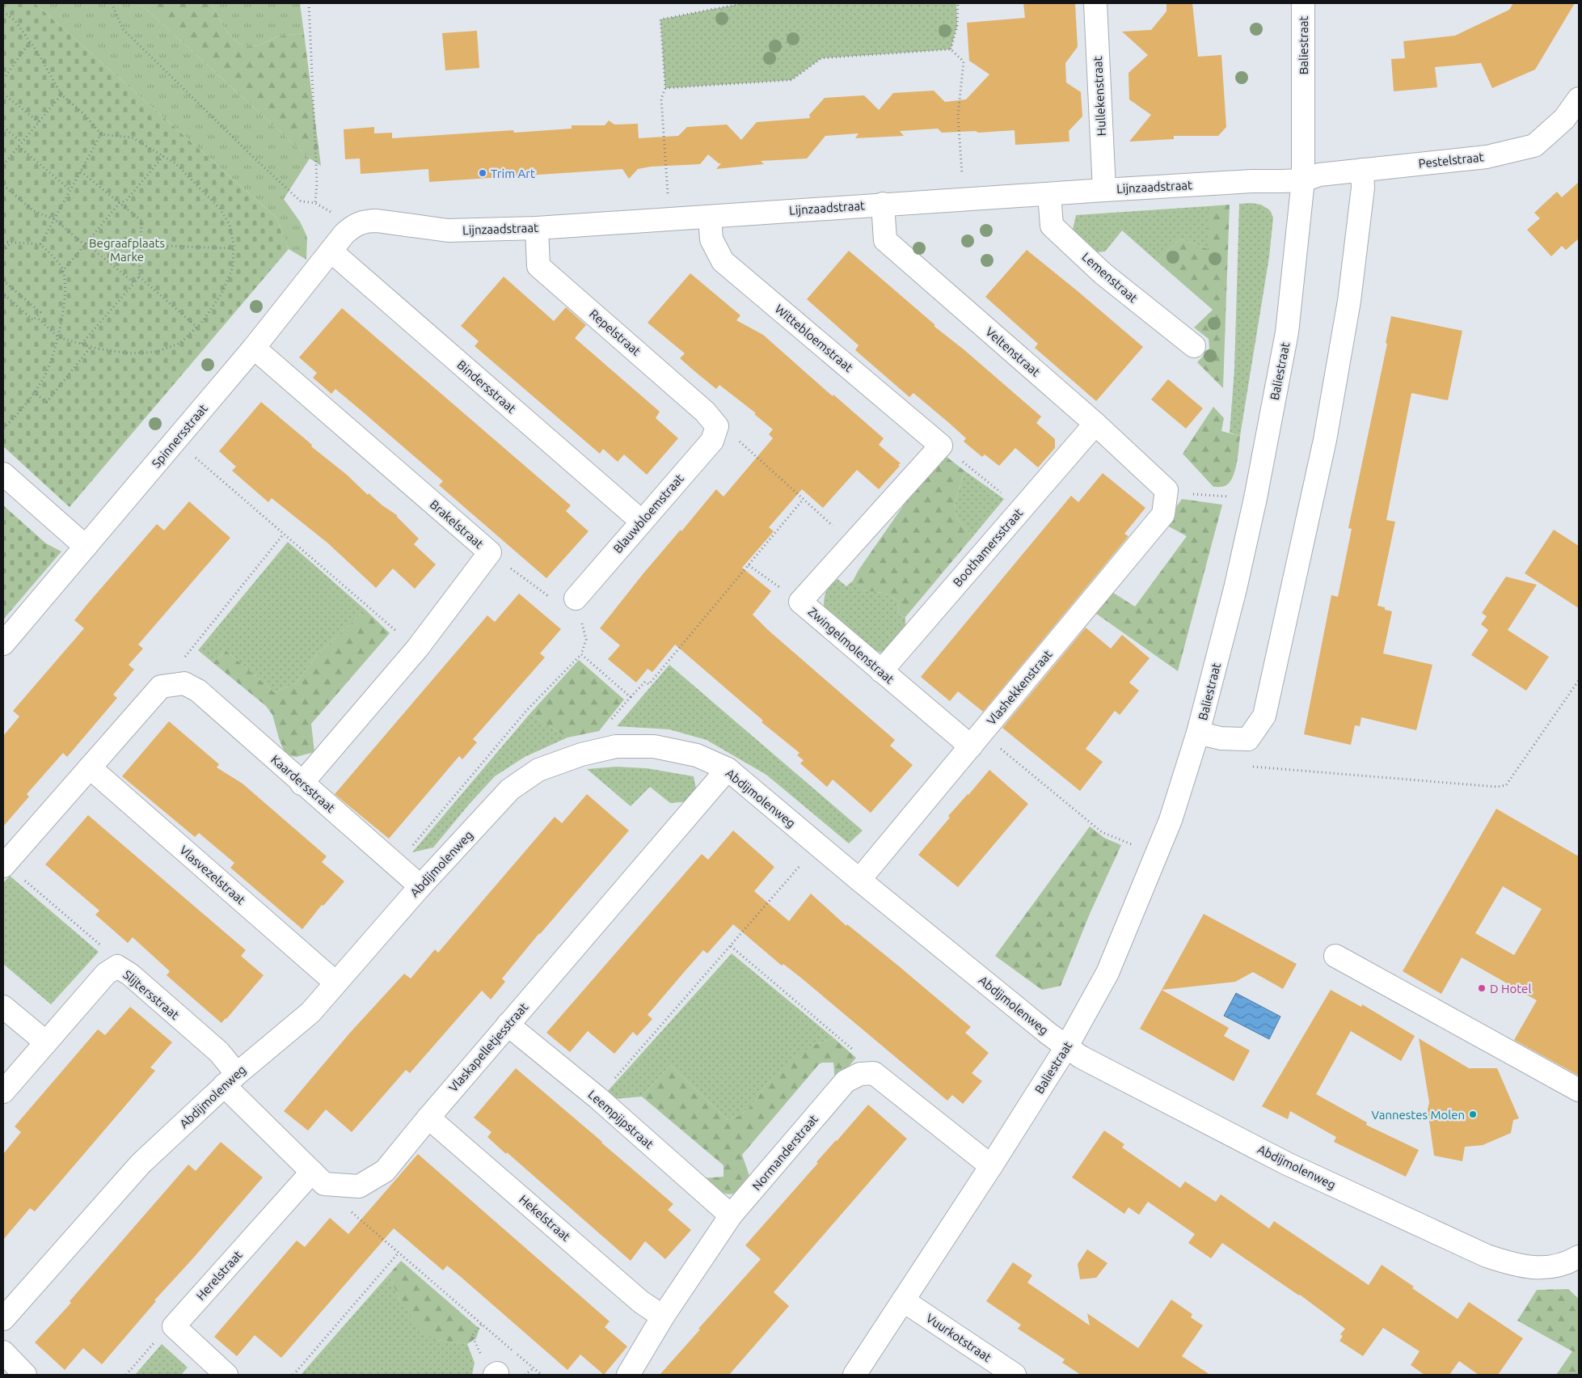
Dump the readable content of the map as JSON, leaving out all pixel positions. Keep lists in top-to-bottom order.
{
  "streets": {
    "street": [
      "Baliestraat",
      "Hullekenstraat",
      "Pestelstraat",
      "Lijnzaadstraat",
      "Lemenstraat",
      "Repelstraat",
      "Wittebloemstraat",
      "Veltenstraat",
      "Bindersstraat",
      "Spinnersstraat",
      "Blauwbloemstraat",
      "Brakelstraat",
      "Boothamersstraat",
      "Zwingelmolenstraat",
      "Vlashekkenstraat",
      "Kaardersstraat",
      "Abdijmolenweg",
      "Vlasvezelstraat",
      "Slijtersstraat",
      "Vlaskapelletjesstraat",
      "Leempijpstraat",
      "Normanderstraat",
      "Hekelstraat",
      "Herelstraat",
      "Vuurkotstraat"
    ]
  },
  "crossings": [
    ["Baliestraat", "Pestelstraat"],
    ["Baliestraat", "Lijnzaadstraat"],
    ["Baliestraat", "Abdijmolenweg"],
    ["Baliestraat", "Vuurkotstraat"],
    ["Hullekenstraat", "Lijnzaadstraat"],
    ["Pestelstraat", "Lijnzaadstraat"],
    ["Lijnzaadstraat", "Lemenstraat"],
    ["Lijnzaadstraat", "Repelstraat"],
    ["Lijnzaadstraat", "Wittebloemstraat"],
    ["Lijnzaadstraat", "Veltenstraat"],
    ["Lijnzaadstraat", "Spinnersstraat"],
    ["Repelstraat", "Blauwbloemstraat"],
    ["Wittebloemstraat", "Zwingelmolenstraat"],
    ["Veltenstraat", "Boothamersstraat"],
    ["Veltenstraat", "Vlashekkenstraat"],
    ["Bindersstraat", "Spinnersstraat"],
    ["Bindersstraat", "Blauwbloemstraat"],
    ["Spinnersstraat", "Brakelstraat"],
    ["Brakelstraat", "Kaardersstraat"],
    ["Boothamersstraat", "Zwingelmolenstraat"],
    ["Zwingelmolenstraat", "Vlashekkenstraat"],
    ["Vlashekkenstraat", "Abdijmolenweg"],
    ["Kaardersstraat", "Abdijmolenweg"],
    ["Abdijmolenweg", "Vlasvezelstraat"],
    ["Abdijmolenweg", "Slijtersstraat"],
    ["Abdijmolenweg", "Vlaskapelletjesstraat"],
    ["Vlaskapelletjesstraat", "Leempijpstraat"],
    ["Vlaskapelletjesstraat", "Hekelstraat"],
    ["Vlaskapelletjesstraat", "Herelstraat"],
    ["Leempijpstraat", "Normanderstraat"],
    ["Normanderstraat", "Hekelstraat"]
  ],
  "parks": ["Begraafplaats Marke"],
  "places": ["Trim Art", "D Hotel", "Vannestes Molen"]
}
